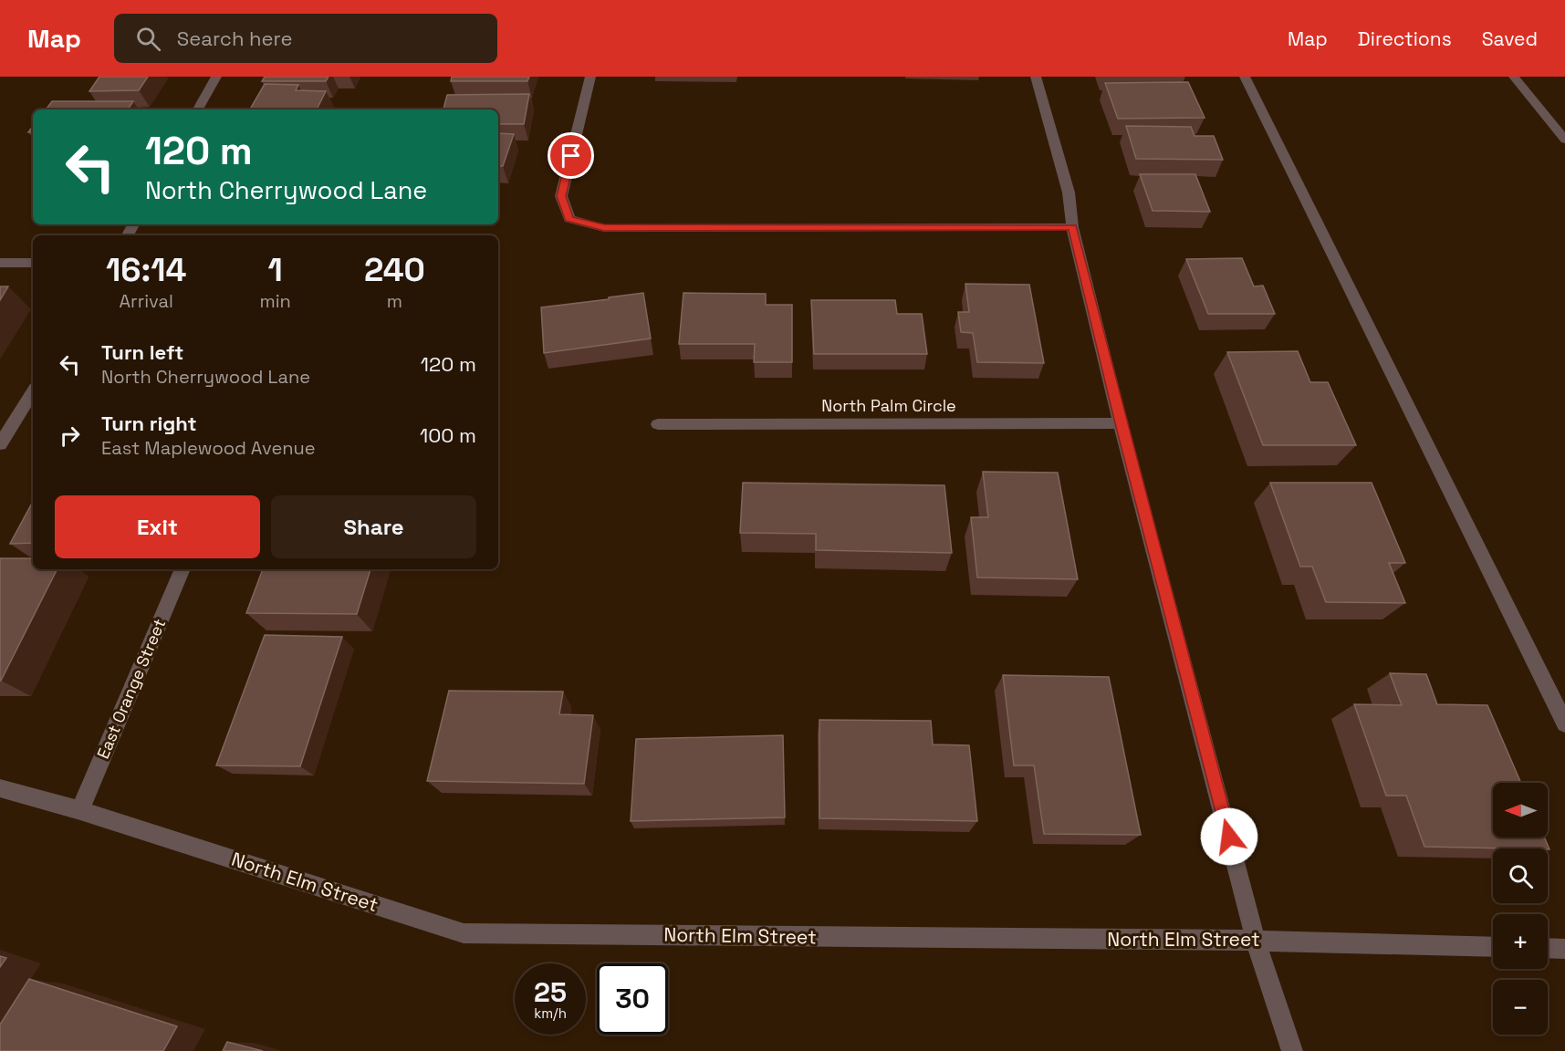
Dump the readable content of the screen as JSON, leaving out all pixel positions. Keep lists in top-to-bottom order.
{
  "streets": {
    "street": ["North Palm Circle", "East Orange Street", "North Elm Street"]
  },
  "crossings": [
    ["East Orange Street", "North Elm Street"]
  ],
  "north": "left",
  "page": {
    "header": "Map",
    "search": "Search here",
    "nav": ["Map", "Directions", "Saved"],
    "turn": ["120 m", "North Cherrywood Lane"],
    "eta": [
      "16:14",
      "Arrival",
      "1",
      "min",
      "240",
      "m"
    ],
    "list": [
      {
        "name": "Turn left",
        "note": "North Cherrywood Lane",
        "value": "120 m"
      },
      {
        "name": "Turn right",
        "note": "East Maplewood Avenue",
        "value": "100 m"
      }
    ],
    "buttons": ["Exit", "Share"],
    "map_buttons": ["+", "−"],
    "speed": "25 km/h",
    "limit": "30"
  }
}
